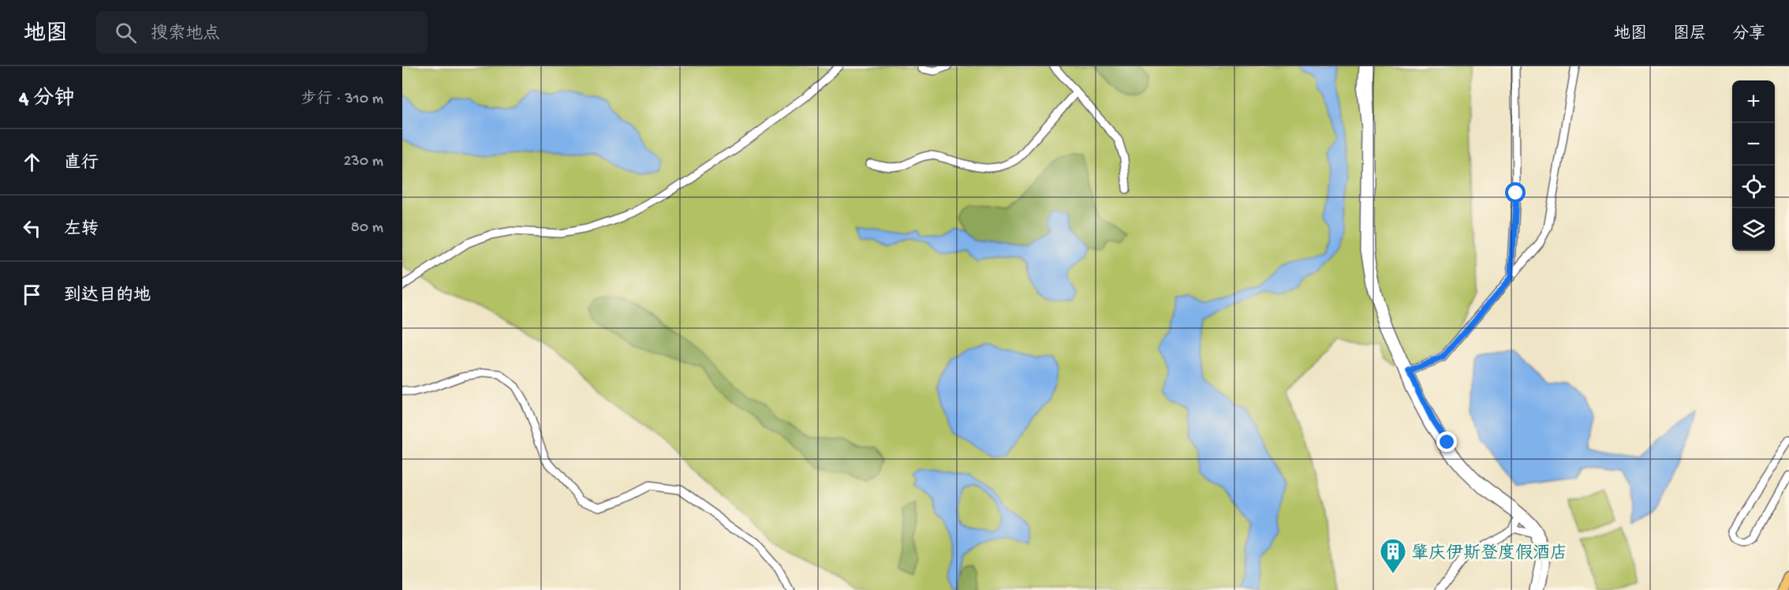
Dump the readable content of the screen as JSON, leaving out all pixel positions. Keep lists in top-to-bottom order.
{
  "places": {
    "building": ["肇庆伊斯登度假酒店"]
  },
  "page": {
    "header": "地图",
    "search": "搜索地点",
    "nav": ["地图", "图层", "分享"],
    "heading": ["4 分钟", "步行 · 310 m"],
    "map_buttons": ["+", "−"],
    "list": [
      ["直行", "230 m"],
      ["左转", "80 m"],
      "到达目的地"
    ]
  }
}
